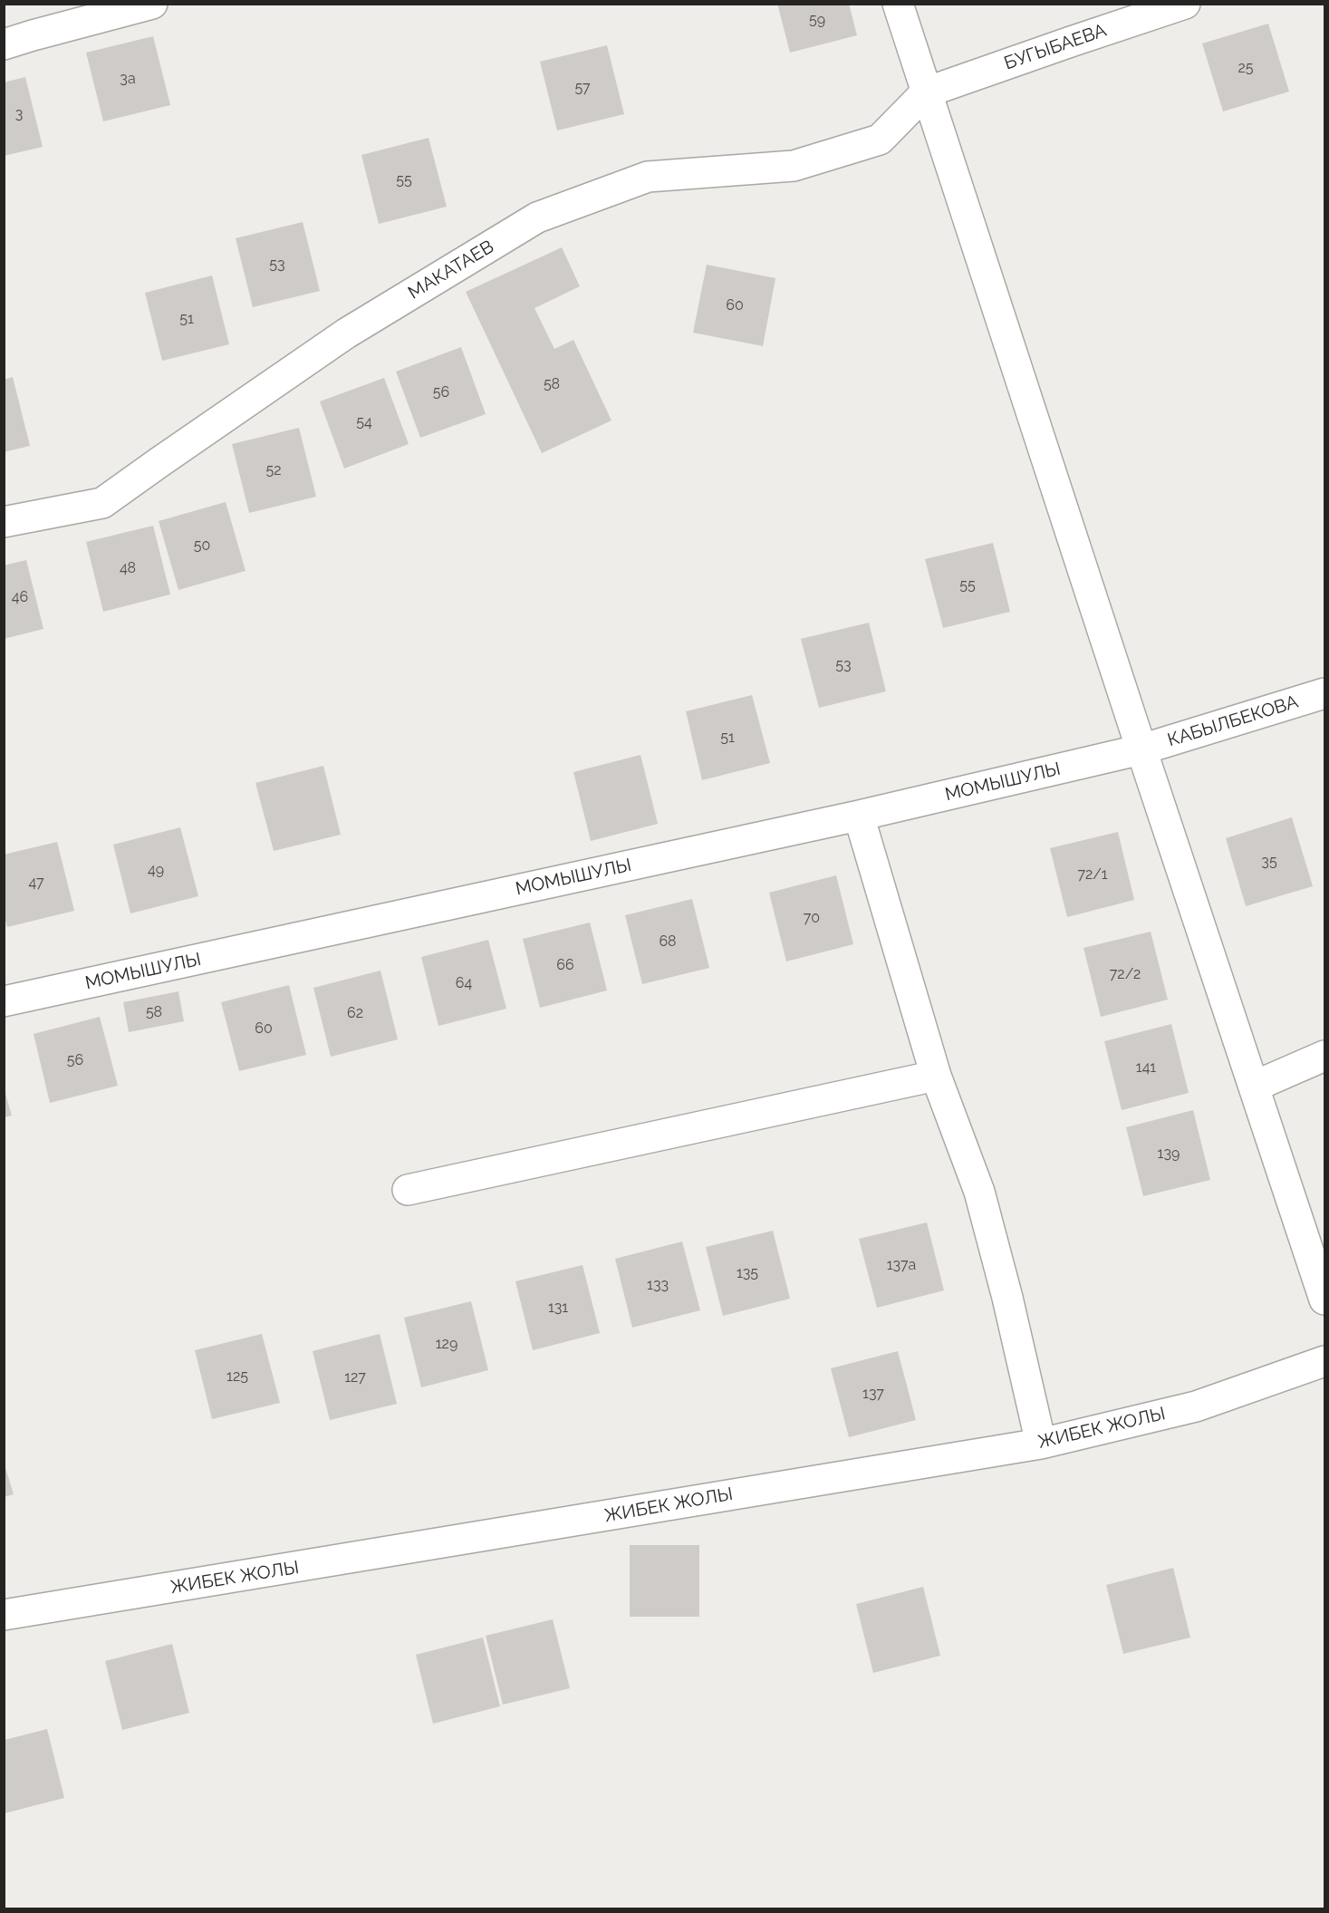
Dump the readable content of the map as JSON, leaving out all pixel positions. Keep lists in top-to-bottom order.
{
  "streets": {
    "street": [
      "БУГЫБАЕВА",
      "МАКАТАЕВ",
      "КАБЫЛБЕКОВА",
      "МОМЫШУЛЫ",
      "ЖИБЕК ЖОЛЫ"
    ]
  },
  "crossings": [
    ["БУГЫБАЕВА", "МАКАТАЕВ"],
    ["КАБЫЛБЕКОВА", "МОМЫШУЛЫ"]
  ],
  "house_numbers": [
    "59",
    "25",
    "3а",
    "57",
    "3",
    "55",
    "53",
    "60",
    "51",
    "58",
    "56",
    "54",
    "52",
    "50",
    "48",
    "55",
    "46",
    "53",
    "51",
    "35",
    "49",
    "72/1",
    "47",
    "70",
    "68",
    "66",
    "72/2",
    "64",
    "58",
    "62",
    "60",
    "56",
    "141",
    "139",
    "137а",
    "135",
    "133",
    "131",
    "129",
    "125",
    "127",
    "137"
  ]
}
